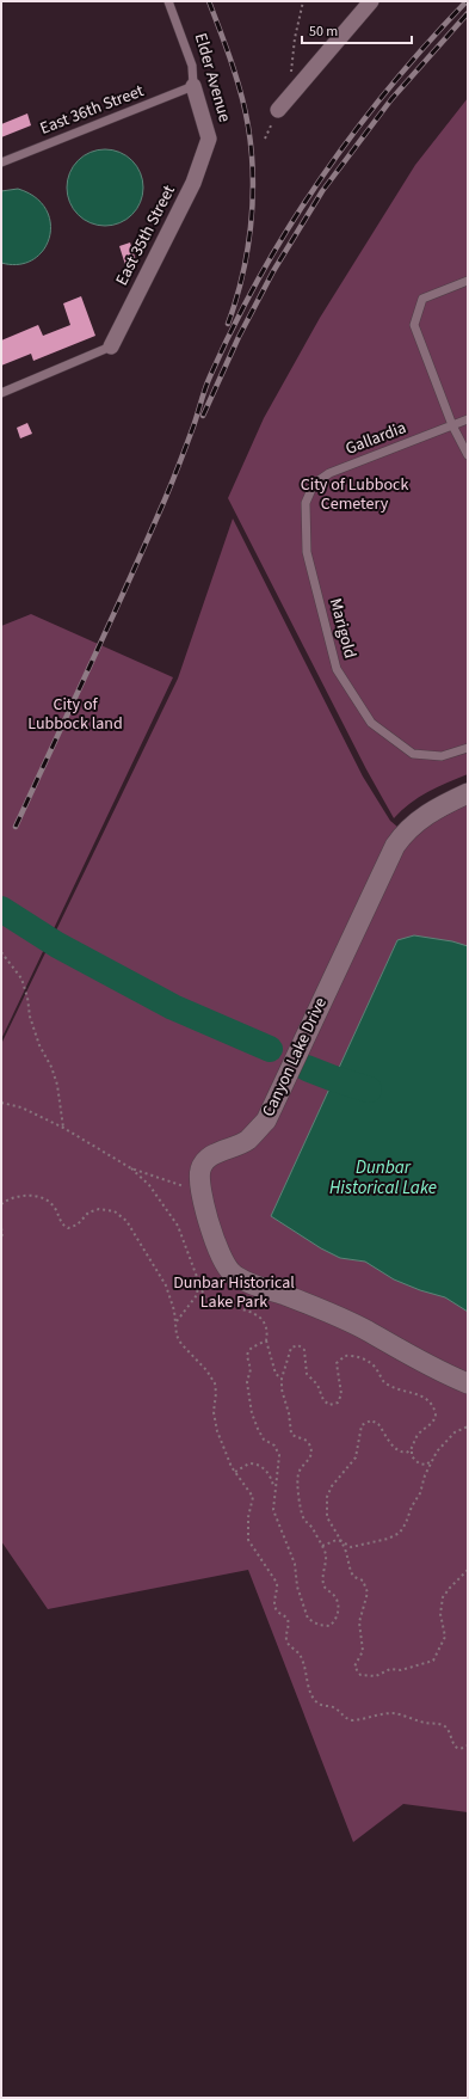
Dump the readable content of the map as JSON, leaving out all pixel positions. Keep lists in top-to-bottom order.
{
  "streets": {
    "street": ["Elder Avenue", "East 35th Street", "Canyon Lake Drive"],
    "lane": ["East 36th Street", "Gallardia", "Marigold"]
  },
  "crossings": [
    ["Elder Avenue", "East 36th Street"],
    ["Elder Avenue", "East 35th Street"],
    ["Gallardia", "Marigold"]
  ],
  "water": ["Dunbar Historical Lake"],
  "parks": ["City of Lubbock Cemetery", "City of Lubbock land", "Dunbar Historical Lake Park"],
  "scale_bar": "50 m"
}
